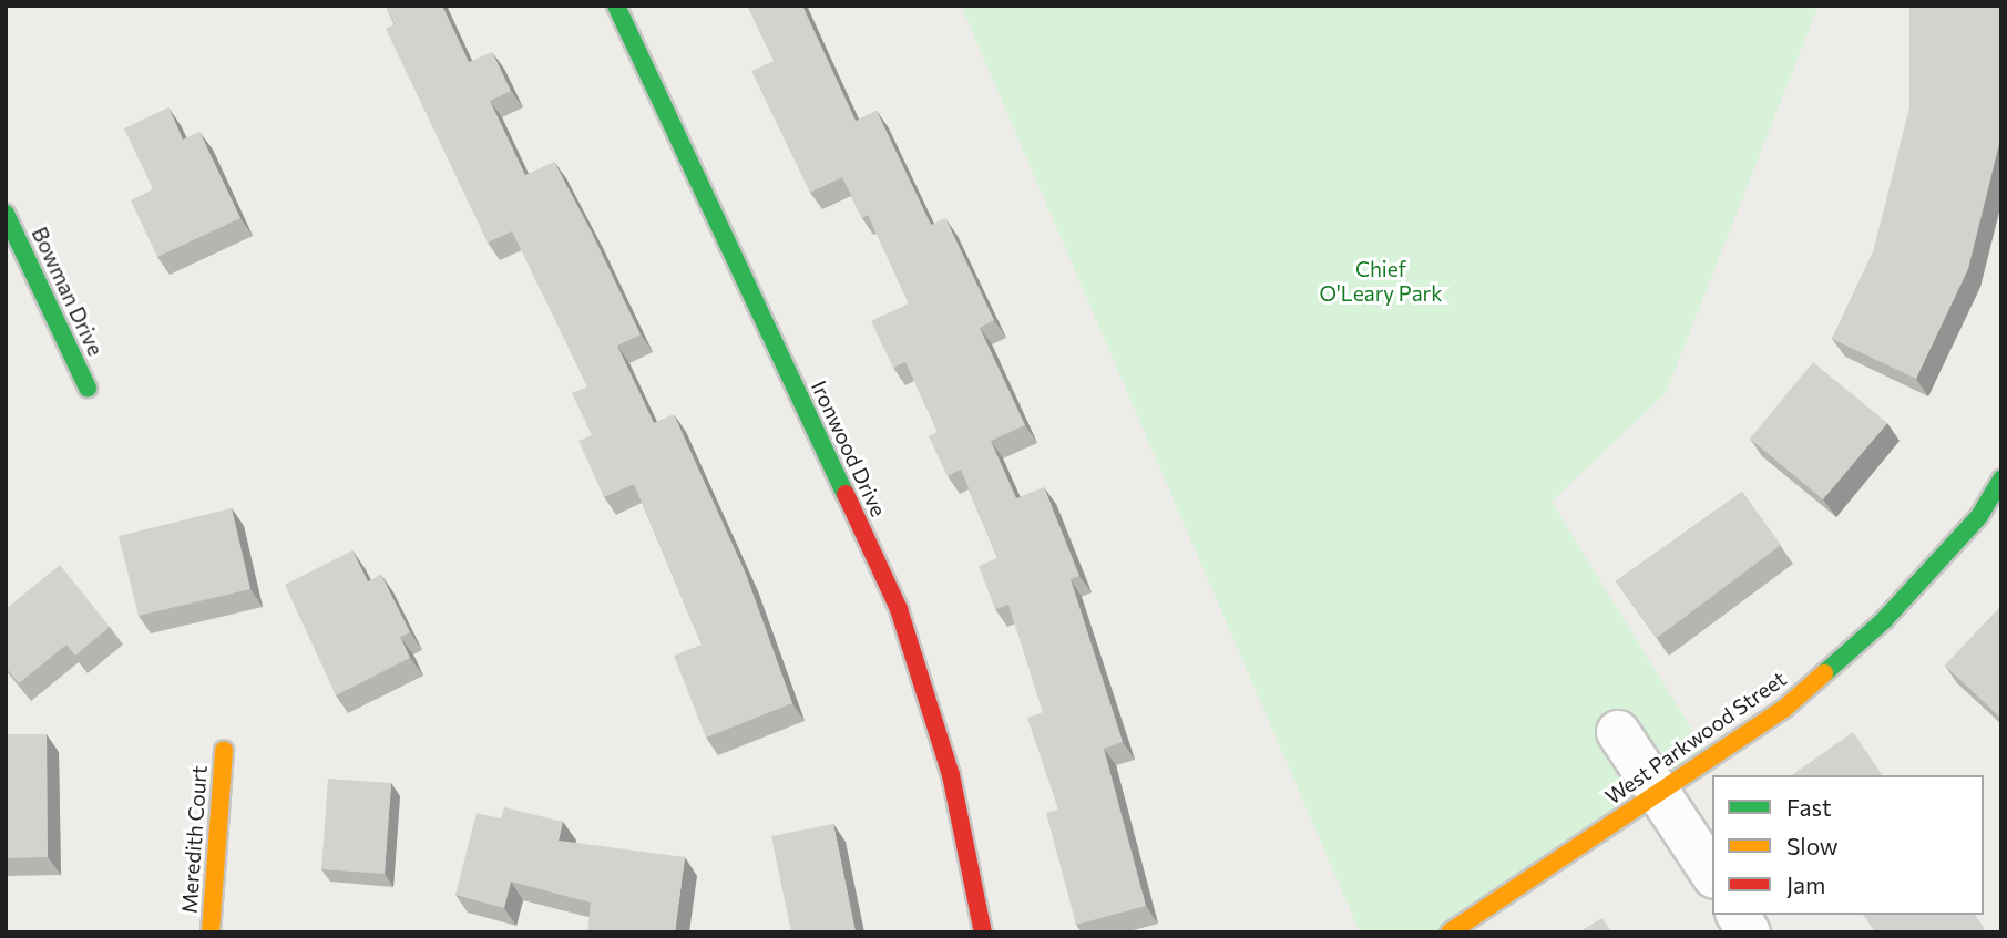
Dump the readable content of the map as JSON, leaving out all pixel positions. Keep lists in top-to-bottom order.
{
  "streets": {
    "street": [
      "Bowman Drive",
      "Ironwood Drive",
      "West Parkwood Street",
      "Meredith Court"
    ]
  },
  "parks": ["Chief O'Leary Park"],
  "legend": ["Fast", "Slow", "Jam"]
}
